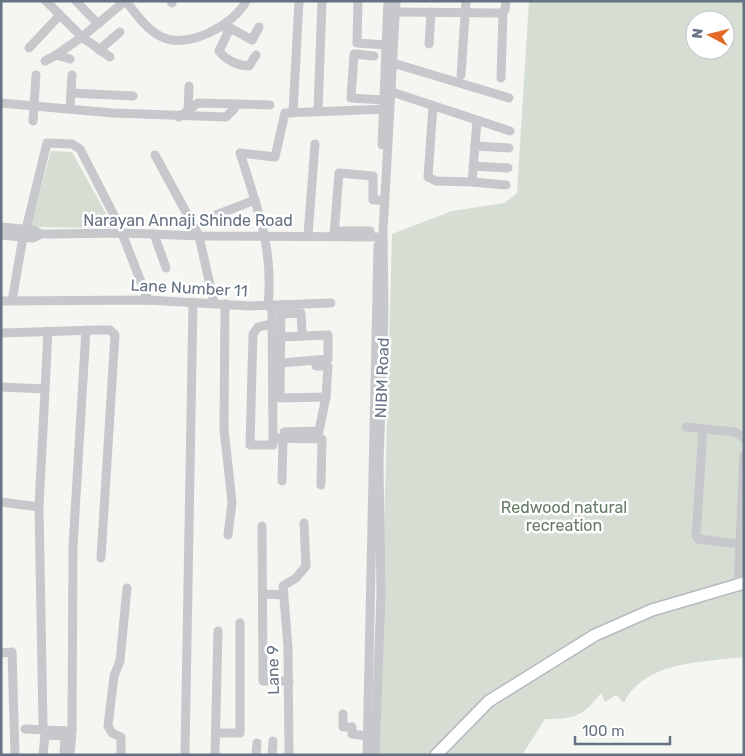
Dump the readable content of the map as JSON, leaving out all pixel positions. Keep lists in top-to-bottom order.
{
  "streets": {
    "street": [
      "Narayan Annaji Shinde Road",
      "Lane Number 11",
      "NIBM Road",
      "Lane 9"
    ]
  },
  "crossings": [
    ["Narayan Annaji Shinde Road", "NIBM Road"]
  ],
  "parks": ["Redwood natural recreation"],
  "scale_bar": "100 m",
  "north": "left"
}
